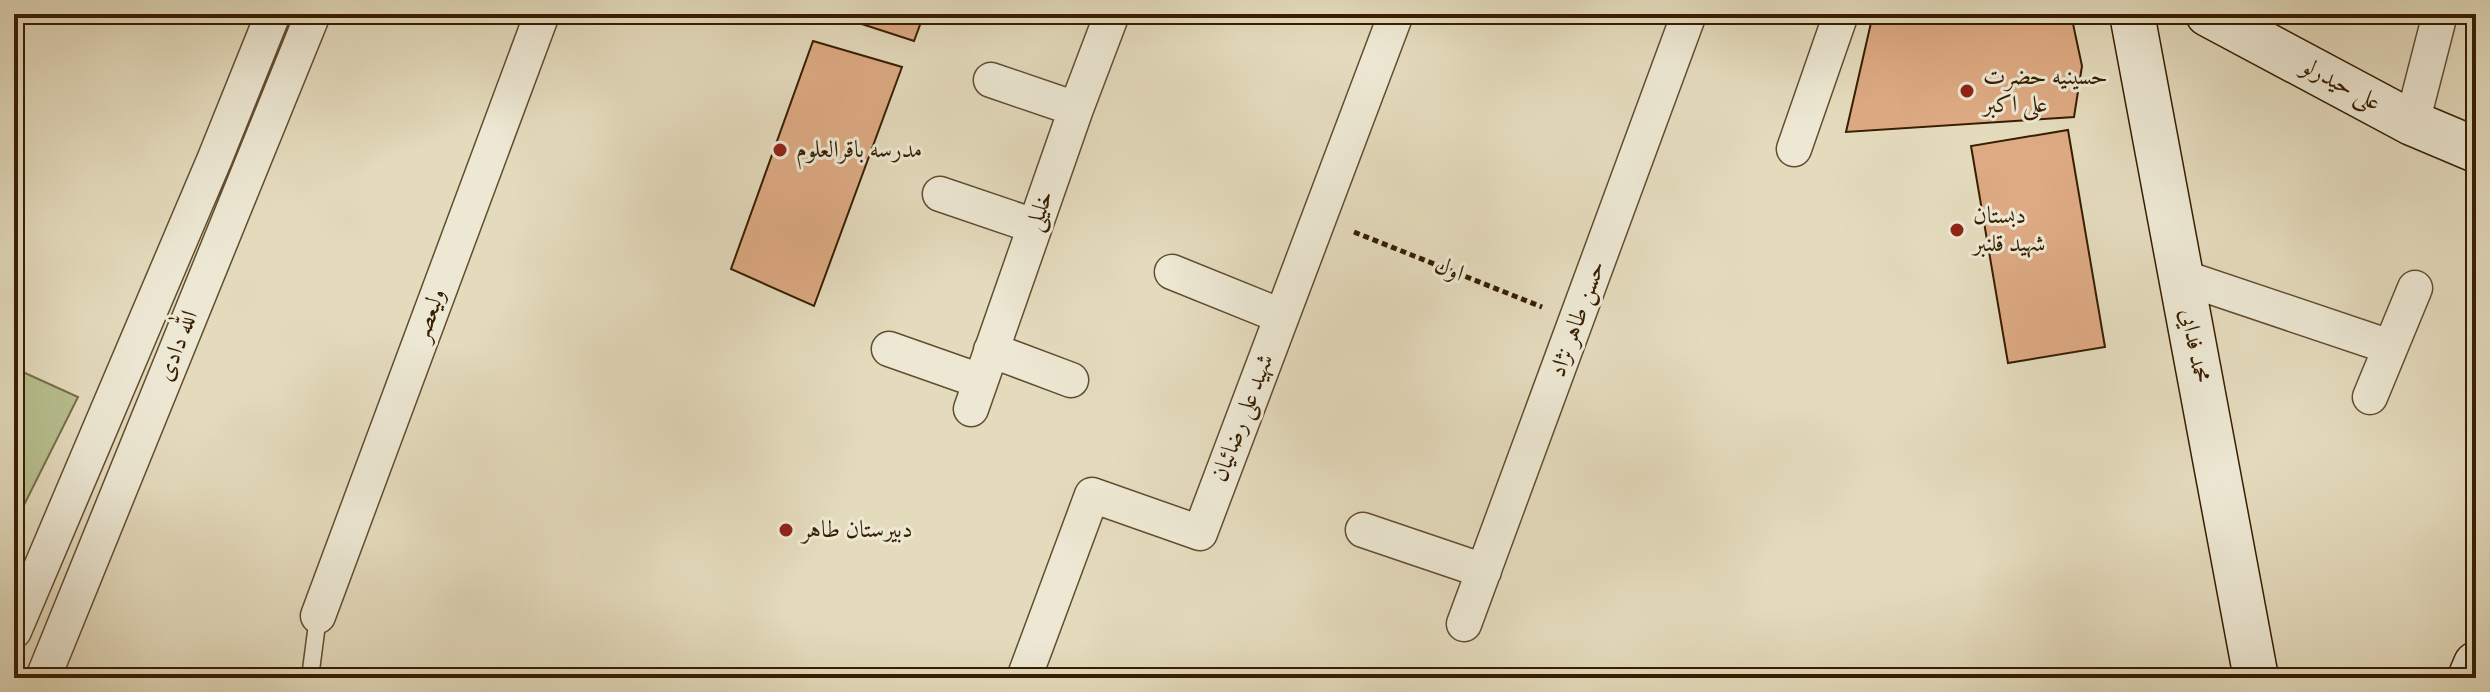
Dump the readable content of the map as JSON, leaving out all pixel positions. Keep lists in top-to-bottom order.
{
  "streets": {
    "street": [
      "علی حیدرلو",
      "خلیلی",
      "ولیعصر",
      "حسن طاهر نژاد",
      "الله دادی",
      "محمد فدایی",
      "شهید علی رضائیان"
    ],
    "path": ["اول"]
  },
  "crossings": [
    ["اول", "حسن طاهر نژاد"],
    ["اول", "شهید علی رضائیان"]
  ],
  "places": [
    "حسینیه حضرت علی اکبر",
    "مدرسه باقرالعلوم",
    "دبستان شهید قلنبر",
    "دبیرستان طاهر"
  ]
}
